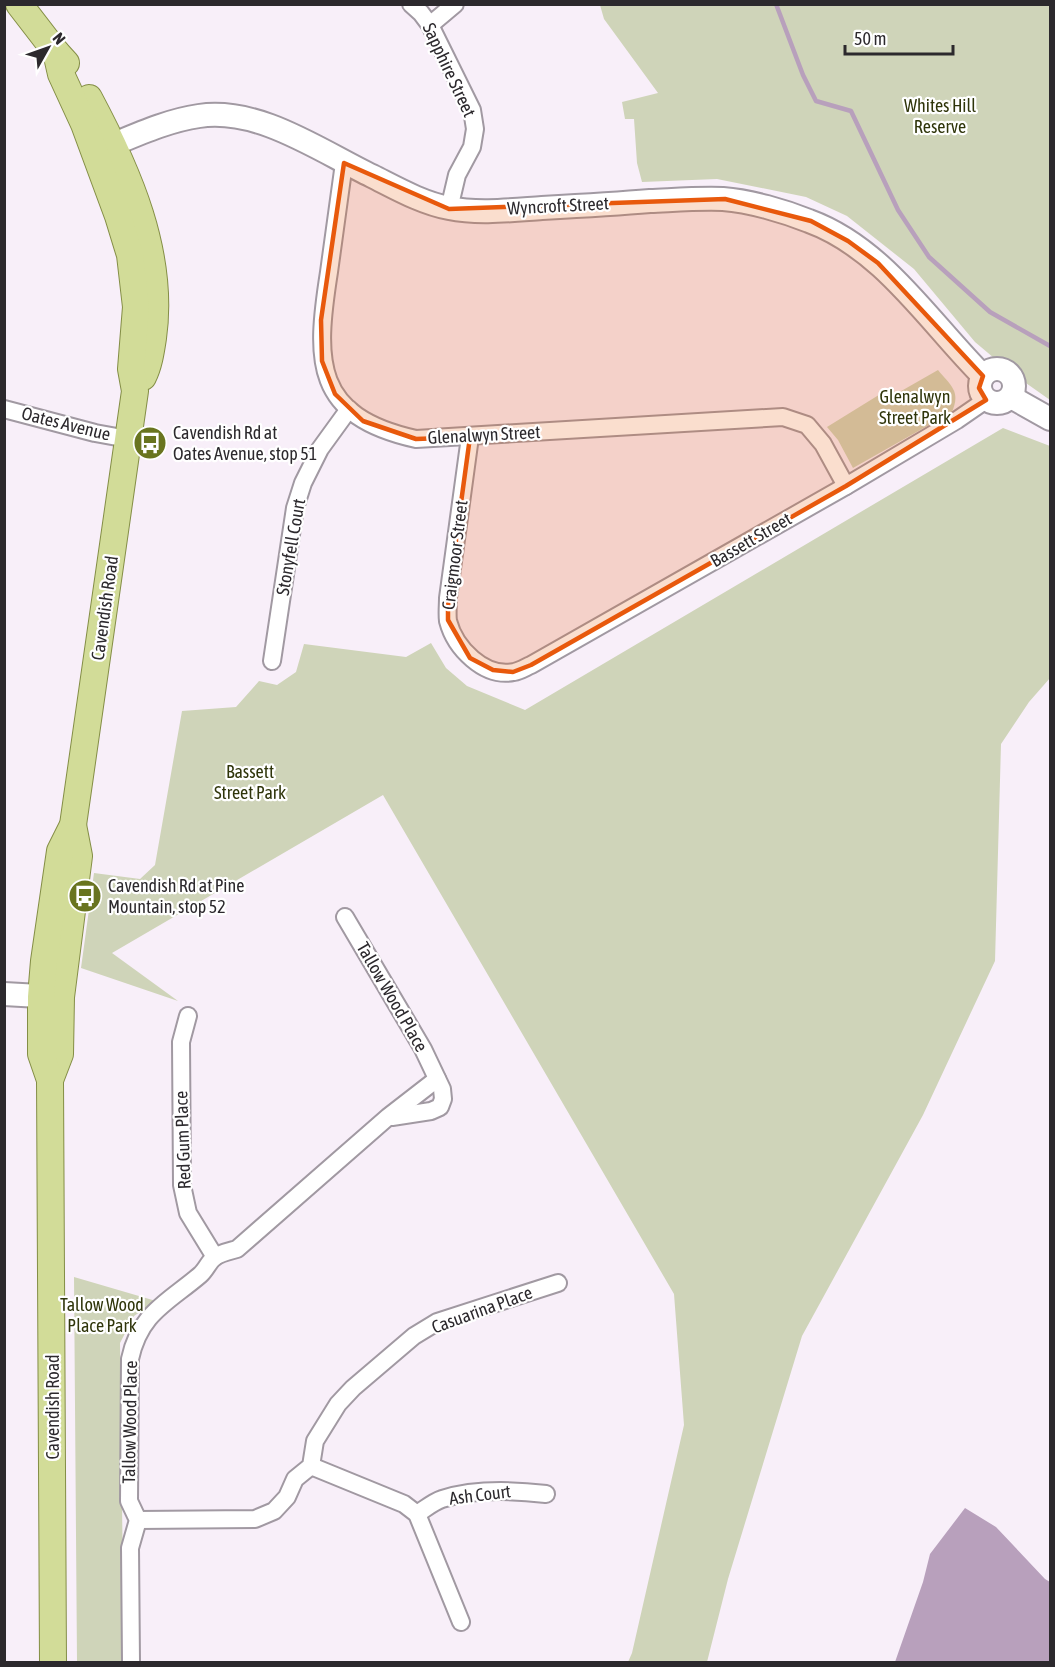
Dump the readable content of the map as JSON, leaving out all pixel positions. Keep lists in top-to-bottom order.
{
  "streets": {
    "main road": ["Cavendish Road"],
    "street": [
      "Sapphire Street",
      "Wyncroft Street",
      "Oates Avenue",
      "Glenalwyn Street",
      "Bassett Street",
      "Stonyfell Court",
      "Craigmoor Street",
      "Tallow Wood Place",
      "Red Gum Place",
      "Casuarina Place",
      "Ash Court"
    ]
  },
  "crossings": [
    ["Sapphire Street", "Wyncroft Street"],
    ["Wyncroft Street", "Glenalwyn Street"],
    ["Wyncroft Street", "Bassett Street"],
    ["Wyncroft Street", "Cavendish Road"],
    ["Oates Avenue", "Cavendish Road"],
    ["Glenalwyn Street", "Bassett Street"],
    ["Glenalwyn Street", "Stonyfell Court"],
    ["Glenalwyn Street", "Craigmoor Street"],
    ["Bassett Street", "Craigmoor Street"],
    ["Tallow Wood Place", "Red Gum Place"],
    ["Tallow Wood Place", "Casuarina Place"]
  ],
  "parks": [
    "Whites Hill Reserve",
    "Glenalwyn Street Park",
    "Bassett Street Park",
    "Tallow Wood Place Park"
  ],
  "places": {
    "bus stop": ["Cavendish Rd at Oates Avenue, stop 51", "Cavendish Rd at Pine Mountain, stop 52"]
  },
  "scale_bar": "50 m",
  "north": "top right"
}
